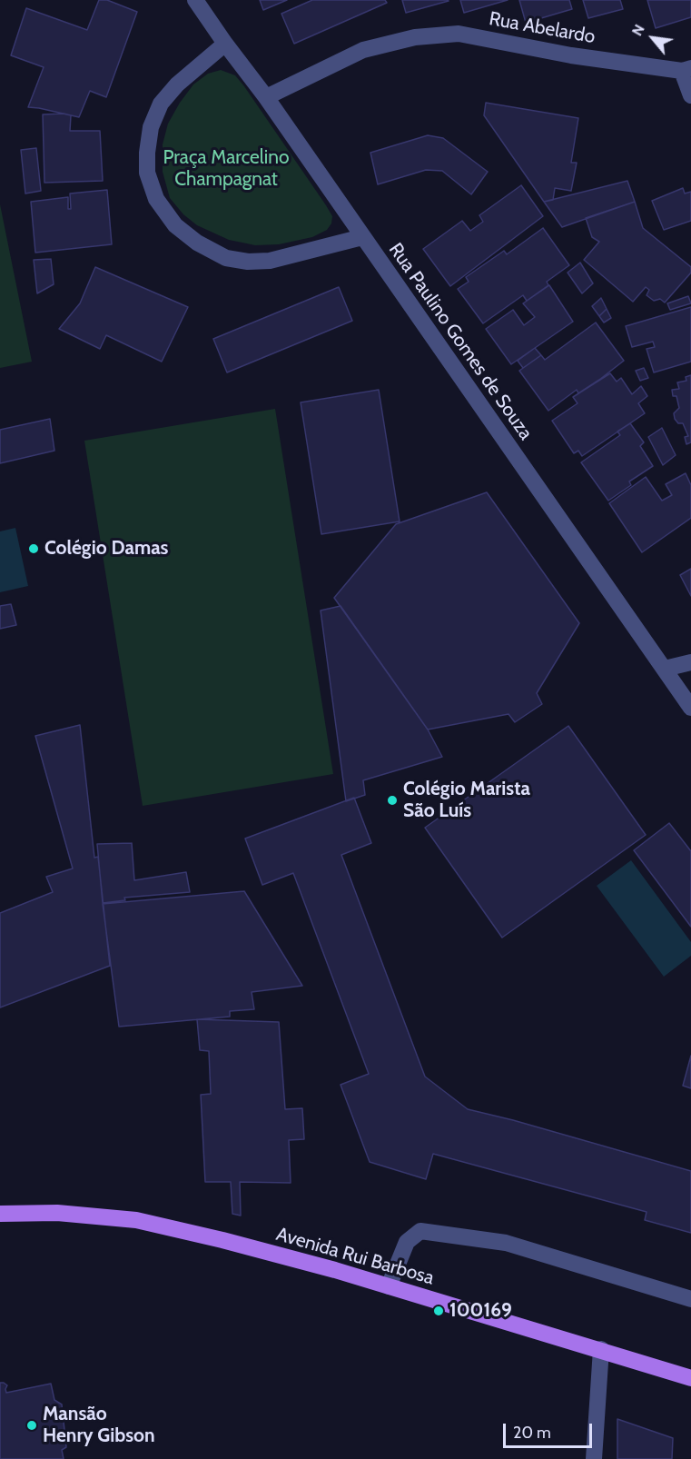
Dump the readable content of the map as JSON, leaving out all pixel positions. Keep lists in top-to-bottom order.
{
  "streets": {
    "main road": ["Avenida Rui Barbosa"],
    "street": ["Rua Abelardo", "Rua Paulino Gomes de Souza"]
  },
  "crossings": [
    ["Rua Abelardo", "Rua Paulino Gomes de Souza"]
  ],
  "parks": ["Praça Marcelino Champagnat"],
  "places": [
    "Colégio Damas",
    "Colégio Marista São Luís",
    "100169",
    "Mansão Henry Gibson"
  ],
  "scale_bar": "20 m",
  "north": "top left"
}
